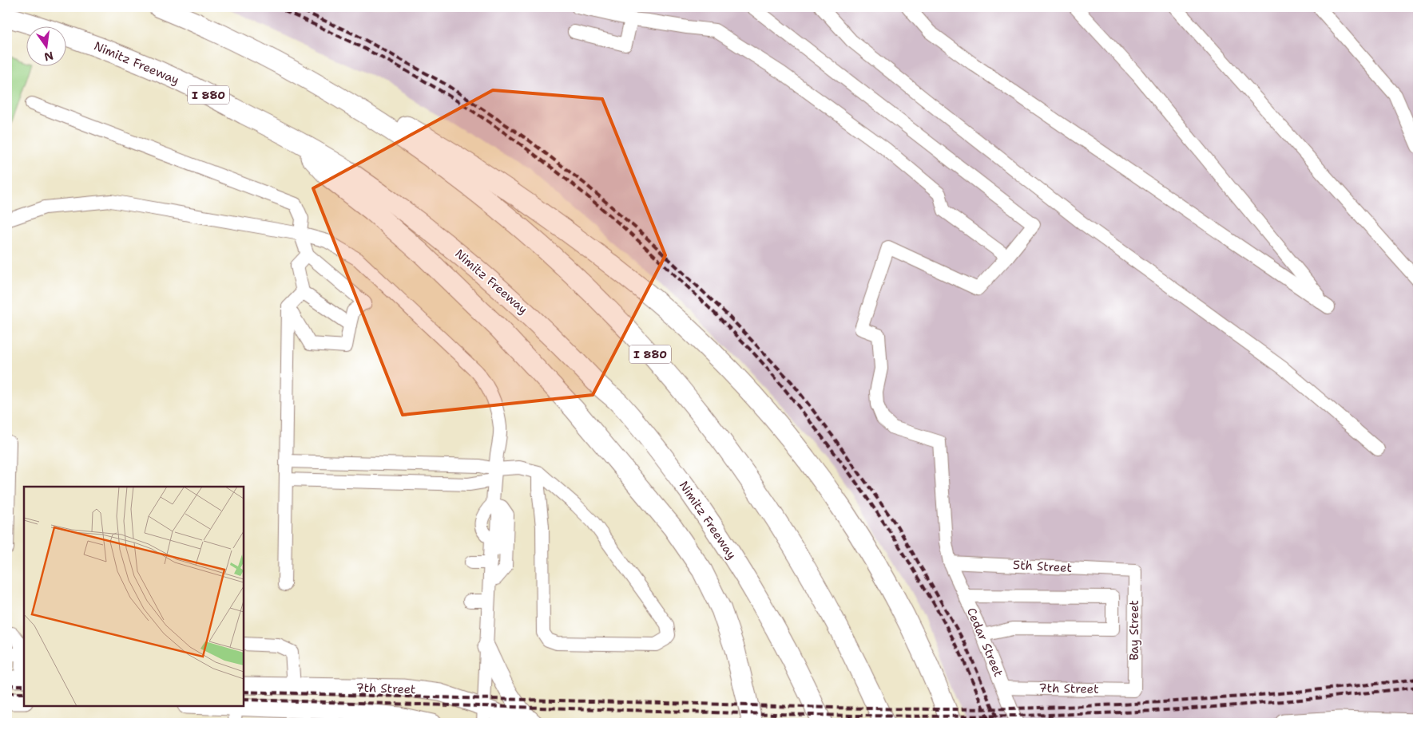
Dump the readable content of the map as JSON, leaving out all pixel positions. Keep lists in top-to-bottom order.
{
  "streets": {
    "highway": ["Nimitz Freeway", "I 880"],
    "main road": ["7th Street"],
    "street": ["5th Street", "Bay Street", "Cedar Street"]
  },
  "crossings": [
    ["5th Street", "Bay Street"],
    ["5th Street", "Cedar Street"],
    ["Bay Street", "7th Street"],
    ["Cedar Street", "7th Street"]
  ],
  "north": "bottom"
}
